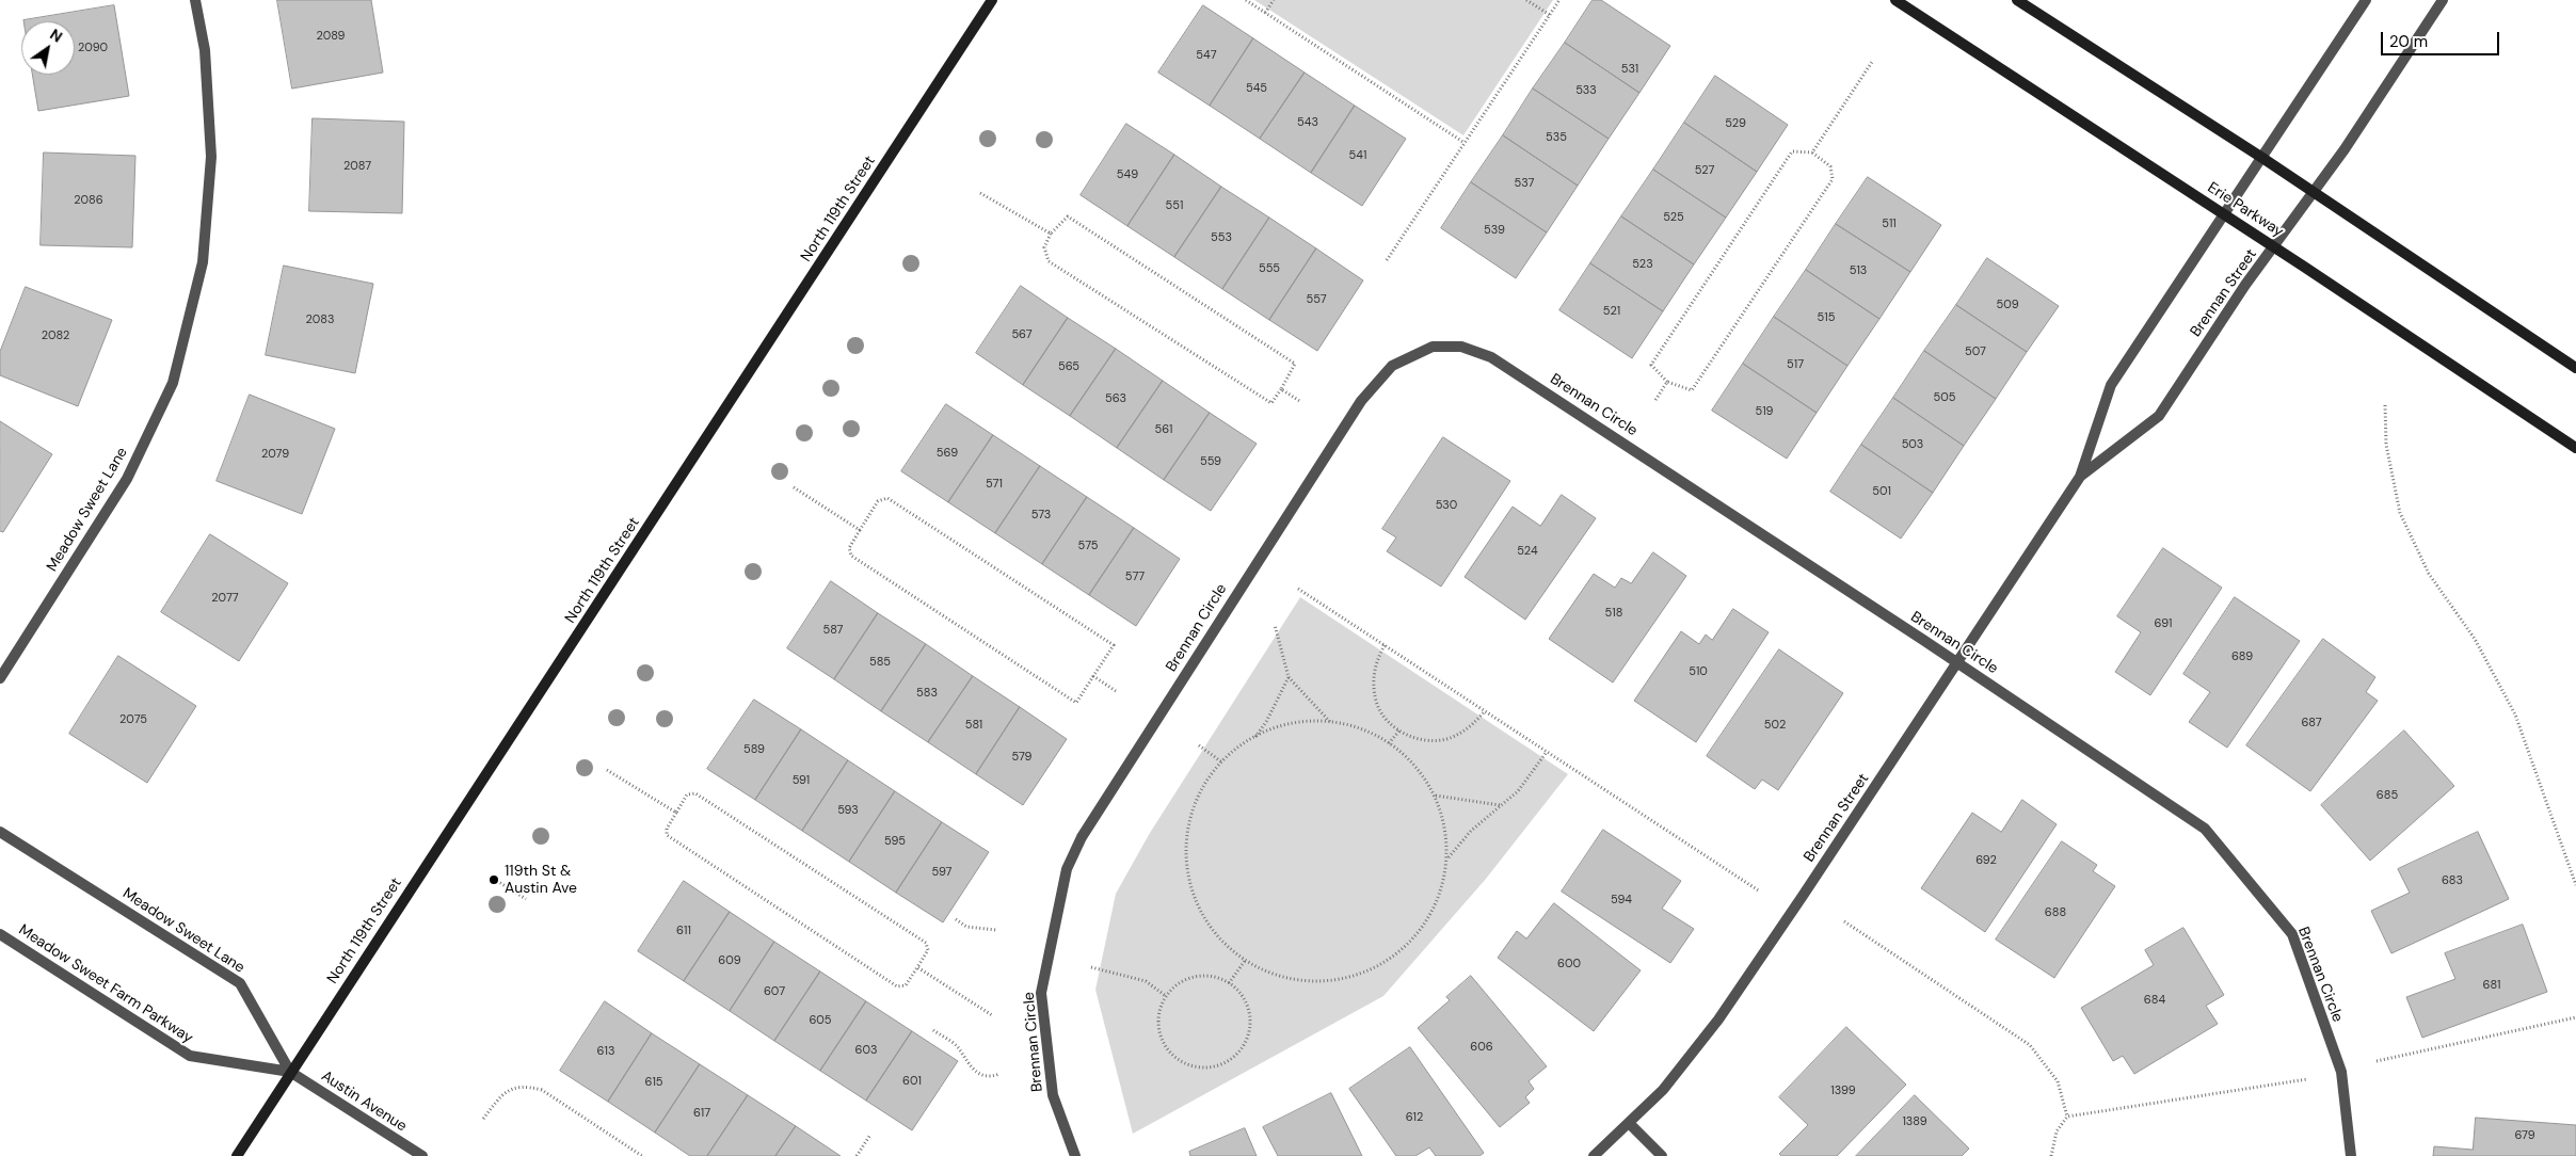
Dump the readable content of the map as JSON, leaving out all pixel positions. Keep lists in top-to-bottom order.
{
  "streets": {
    "main road": ["North 119th Street", "Erie Parkway"],
    "street": [
      "Brennan Street",
      "Brennan Circle",
      "Meadow Sweet Lane",
      "Meadow Sweet Farm Parkway",
      "Austin Avenue"
    ]
  },
  "crossings": [
    ["North 119th Street", "Meadow Sweet Lane"],
    ["North 119th Street", "Meadow Sweet Farm Parkway"],
    ["North 119th Street", "Austin Avenue"],
    ["Erie Parkway", "Brennan Street"],
    ["Brennan Street", "Brennan Circle"],
    ["Meadow Sweet Lane", "Meadow Sweet Farm Parkway"],
    ["Meadow Sweet Lane", "Austin Avenue"],
    ["Meadow Sweet Farm Parkway", "Austin Avenue"]
  ],
  "places": ["119th St & Austin Ave"],
  "house_numbers": [
    "2089",
    "2090",
    "547",
    "531",
    "545",
    "533",
    "543",
    "529",
    "535",
    "541",
    "2087",
    "527",
    "549",
    "537",
    "2086",
    "551",
    "525",
    "511",
    "539",
    "553",
    "523",
    "555",
    "513",
    "557",
    "509",
    "521",
    "515",
    "2083",
    "567",
    "2082",
    "507",
    "517",
    "565",
    "505",
    "563",
    "519",
    "561",
    "503",
    "569",
    "2079",
    "559",
    "571",
    "501",
    "530",
    "573",
    "575",
    "524",
    "577",
    "2077",
    "518",
    "691",
    "587",
    "689",
    "585",
    "510",
    "583",
    "2075",
    "687",
    "581",
    "502",
    "589",
    "579",
    "591",
    "685",
    "593",
    "595",
    "692",
    "597",
    "683",
    "594",
    "688",
    "611",
    "609",
    "600",
    "681",
    "607",
    "684",
    "605",
    "606",
    "603",
    "613",
    "601",
    "615",
    "1399",
    "617",
    "612",
    "1389",
    "679"
  ],
  "scale_bar": "20 m",
  "north": "top right"
}
